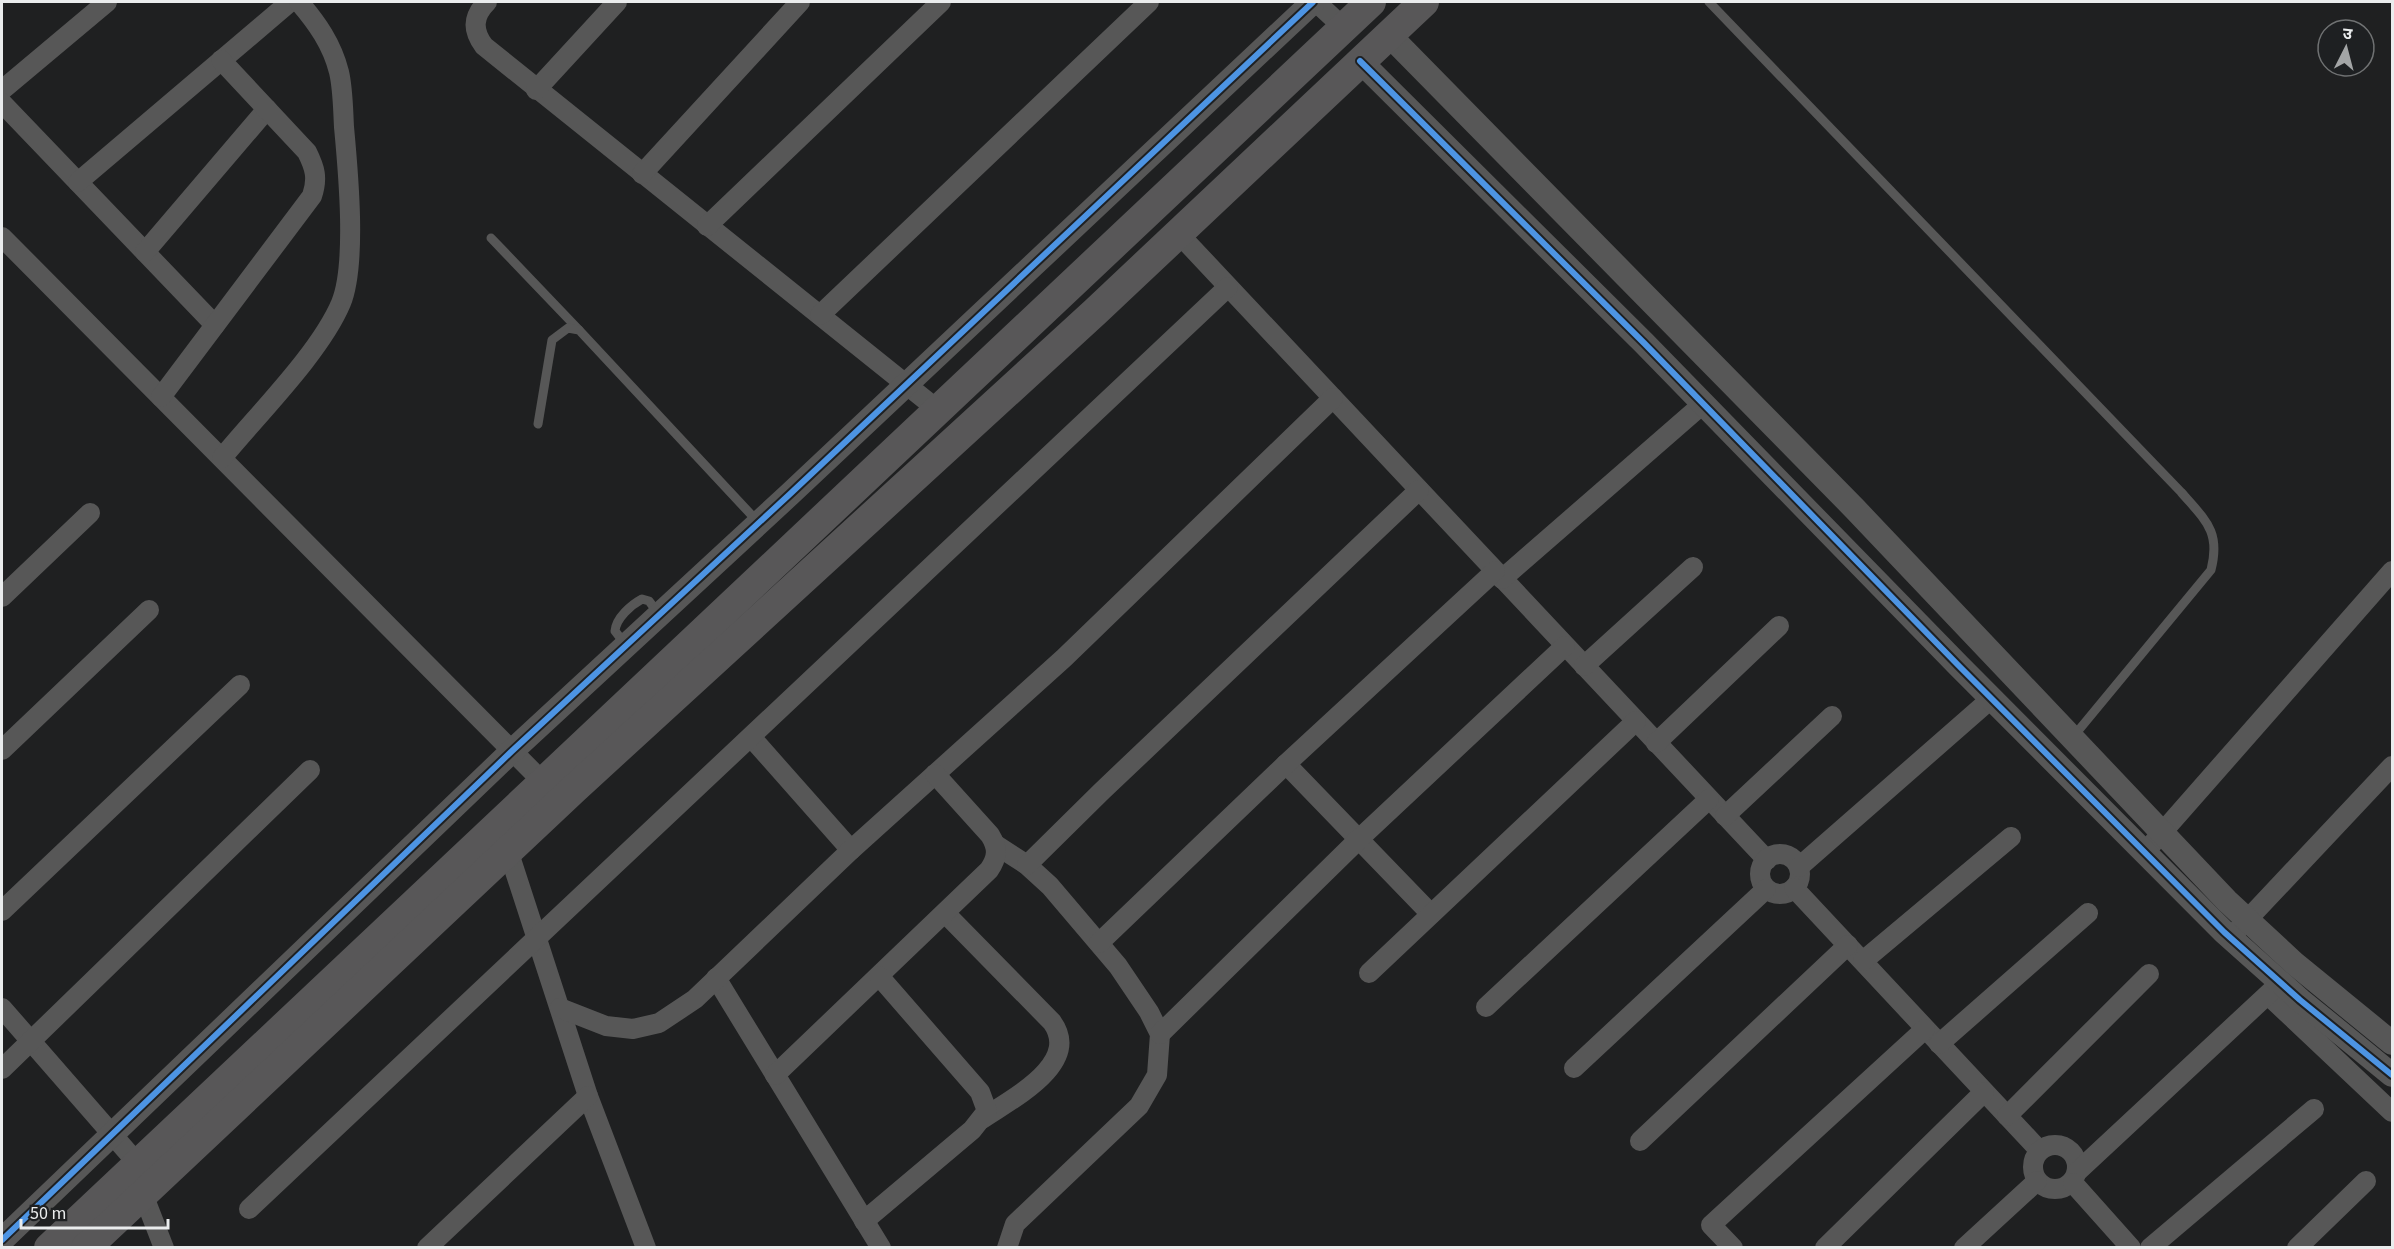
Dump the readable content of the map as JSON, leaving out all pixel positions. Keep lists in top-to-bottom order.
{
  "scale_bar": "50 m",
  "north": "top"
}
